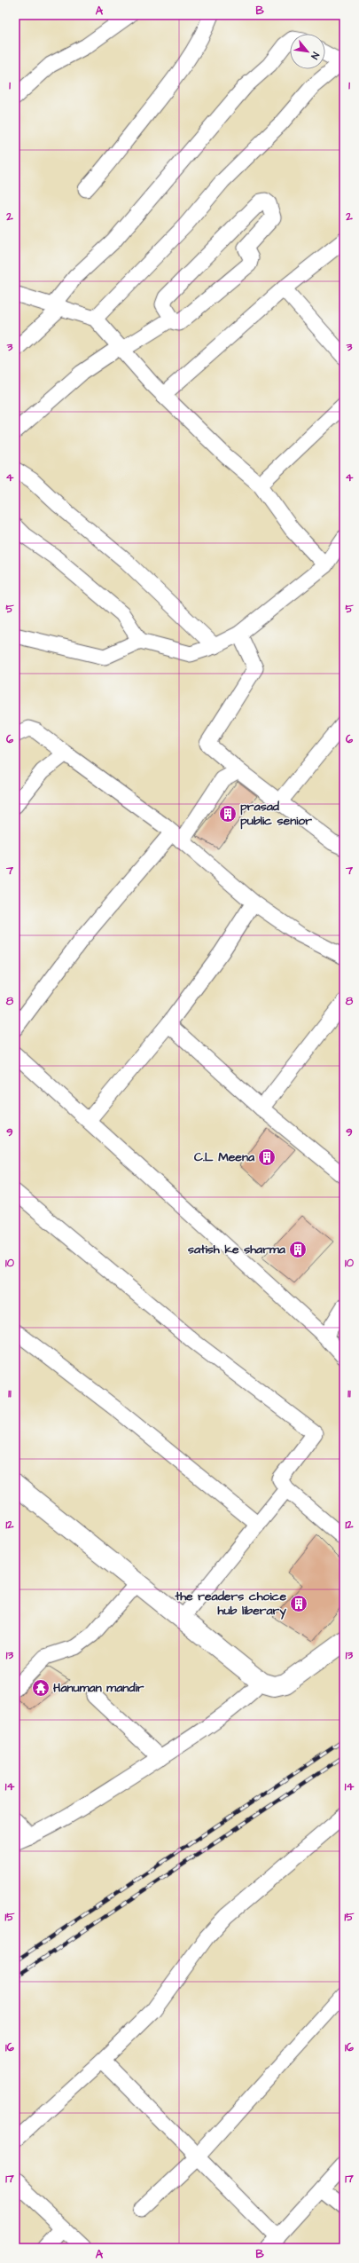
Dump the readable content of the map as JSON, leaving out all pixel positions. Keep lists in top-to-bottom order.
{
  "places": {
    "building": [
      "prasad public senior",
      "C.L Meena",
      "satish ke sharma",
      "the readers choice hub liberary"
    ],
    "temple": ["Hanuman mandir"]
  },
  "north": "bottom right",
  "grid": {
    "columns": ["A", "B"],
    "rows": [
      "1",
      "2",
      "3",
      "4",
      "5",
      "6",
      "7",
      "8",
      "9",
      "10",
      "11",
      "12",
      "13",
      "14",
      "15",
      "16",
      "17"
    ]
  }
}
